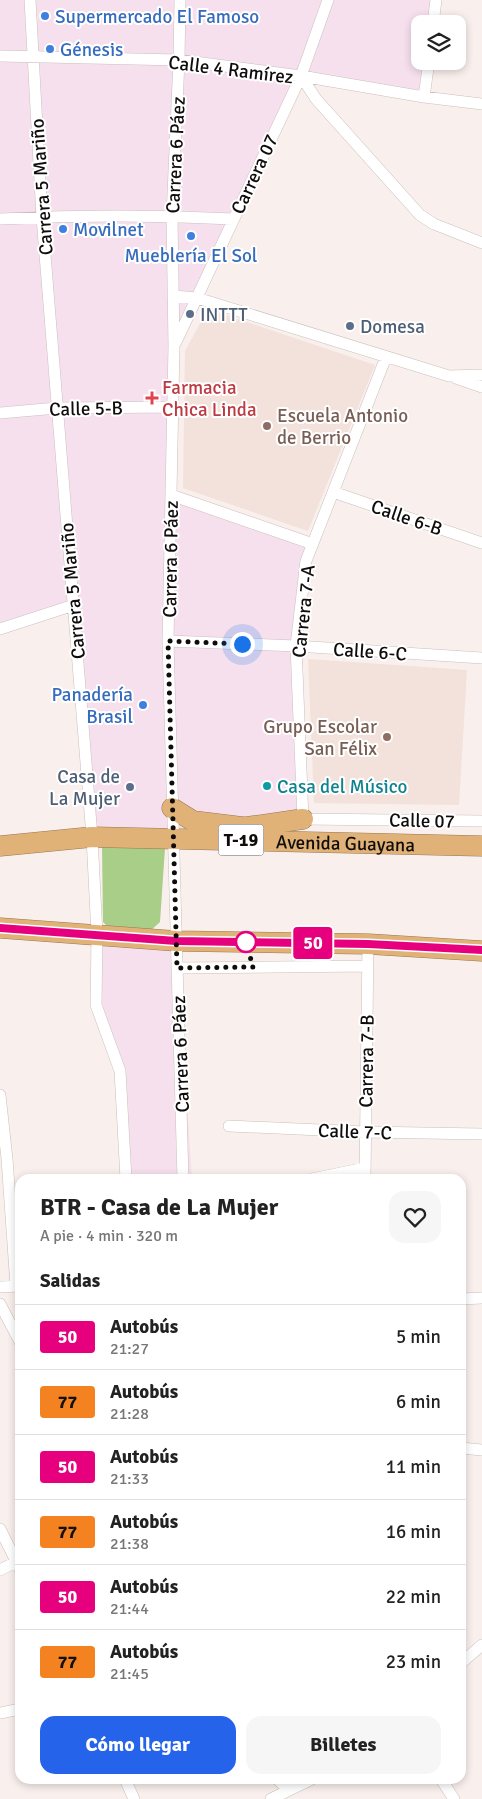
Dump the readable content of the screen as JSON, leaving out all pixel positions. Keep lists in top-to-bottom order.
{
  "streets": {
    "highway": ["T-19", "Avenida Guayana"],
    "street": [
      "Calle 4 Ramírez",
      "Carrera 6 Páez",
      "Carrera 07",
      "Carrera 5 Mariño",
      "Calle 5-B",
      "Calle 6-B",
      "Carrera 7-A",
      "Calle 6-C",
      "Calle 07",
      "Carrera 7-B",
      "Calle 7-C"
    ]
  },
  "crossings": [
    ["Calle 4 Ramírez", "Carrera 6 Páez"],
    ["Calle 4 Ramírez", "Carrera 07"],
    ["Calle 4 Ramírez", "Carrera 5 Mariño"],
    ["Carrera 6 Páez", "Carrera 07"],
    ["Carrera 6 Páez", "Calle 5-B"],
    ["Carrera 6 Páez", "Calle 6-C"],
    ["Carrera 6 Páez", "Avenida Guayana"],
    ["Carrera 5 Mariño", "Calle 5-B"],
    ["Carrera 5 Mariño", "Avenida Guayana"],
    ["Calle 6-B", "Carrera 7-A"],
    ["Carrera 7-A", "Calle 6-C"],
    ["Carrera 7-A", "Calle 07"],
    ["Carrera 7-B", "Calle 7-C"]
  ],
  "places": {
    "other": [
      "Supermercado El Famoso",
      "Génesis",
      "Movilnet",
      "Mueblería El Sol",
      "INTTT",
      "Domesa",
      "Escuela Antonio de Berrio",
      "Panadería Brasil",
      "Grupo Escolar San Félix",
      "Casa del Músico",
      "Casa de La Mujer"
    ],
    "health": ["Farmacia Chica Linda"]
  },
  "lines": ["bus line 50"],
  "page": {
    "on_map": "50",
    "heading": [
      ["BTR - Casa de La Mujer", "A pie · 4 min · 320 m"],
      "Salidas"
    ],
    "list": [
      {
        "mark": "50",
        "name": "Autobús",
        "note": "21:27",
        "value": "5 min"
      },
      {
        "mark": "77",
        "name": "Autobús",
        "note": "21:28",
        "value": "6 min"
      },
      {
        "mark": "50",
        "name": "Autobús",
        "note": "21:33",
        "value": "11 min"
      },
      {
        "mark": "77",
        "name": "Autobús",
        "note": "21:38",
        "value": "16 min"
      },
      {
        "mark": "50",
        "name": "Autobús",
        "note": "21:44",
        "value": "22 min"
      },
      {
        "mark": "77",
        "name": "Autobús",
        "note": "21:45",
        "value": "23 min"
      }
    ],
    "buttons": ["Cómo llegar", "Billetes"]
  }
}
